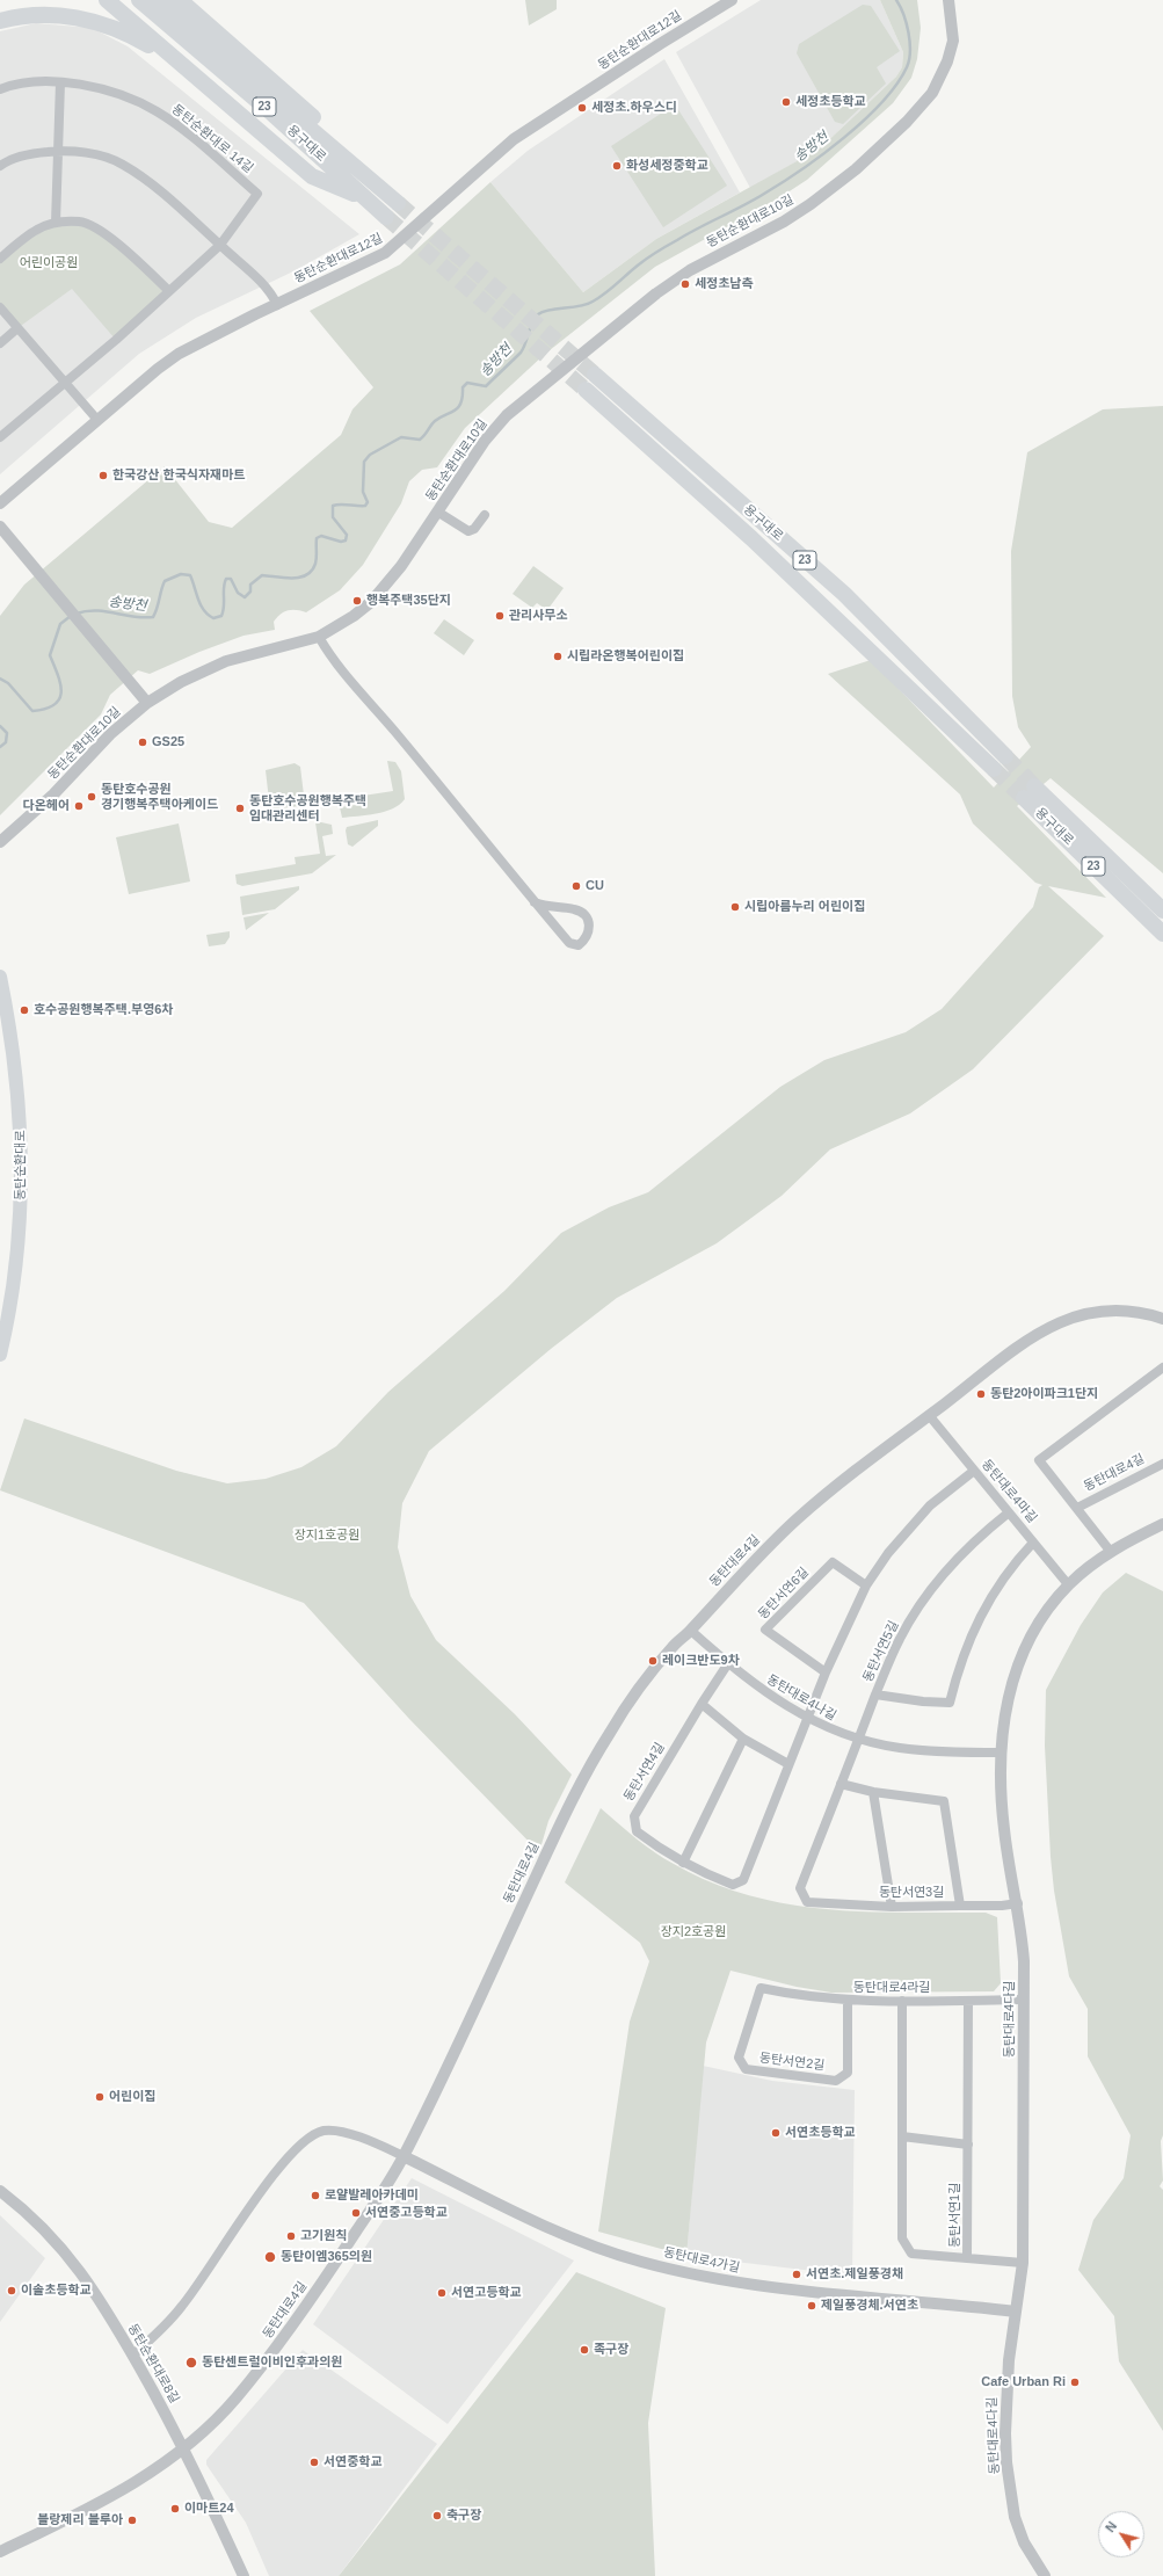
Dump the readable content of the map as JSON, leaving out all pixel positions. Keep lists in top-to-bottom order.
{
  "streets": {
    "highway": ["23", "용구대로"],
    "main road": ["동탄순환대로"],
    "street": [
      "동탄순환대로12길",
      "동탄순환대로 14길",
      "동탄순환대로10길",
      "동탄대로4길",
      "동탄대로4마길",
      "동탄서연6길",
      "동탄서연5길",
      "동탄대로4나길",
      "동탄서연4길",
      "동탄서연3길",
      "동탄대로4라길",
      "동탄대로4다길",
      "동탄서연2길",
      "동탄서연1길",
      "동탄대로4가길",
      "동탄순환대로8길"
    ]
  },
  "crossings": [
    ["동탄대로4길", "동탄대로4마길"],
    ["동탄대로4길", "동탄대로4나길"],
    ["동탄대로4길", "동탄대로4다길"],
    ["동탄대로4길", "동탄대로4가길"],
    ["동탄대로4길", "동탄순환대로8길"],
    ["동탄대로4마길", "동탄서연5길"],
    ["동탄대로4마길", "동탄대로4다길"],
    ["동탄서연6길", "동탄서연4길"],
    ["동탄서연5길", "동탄서연3길"],
    ["동탄대로4나길", "동탄서연4길"],
    ["동탄대로4나길", "동탄서연3길"],
    ["동탄대로4나길", "동탄대로4다길"],
    ["동탄대로4라길", "동탄대로4다길"],
    ["동탄대로4라길", "동탄서연2길"],
    ["동탄대로4라길", "동탄서연1길"],
    ["동탄대로4다길", "동탄대로4가길"]
  ],
  "water": ["송방천"],
  "parks": ["어린이공원", "장지1호공원", "장지2호공원"],
  "places": [
    "세정초등학교",
    "세정초.하우스디",
    "화성세정중학교",
    "세정초남측",
    "한국강산 한국식자재마트",
    "행복주택35단지",
    "관리사무소",
    "시립라온행복어린이집",
    "GS25",
    "동탄호수공원 경기행복주택아케이드",
    "다온헤어",
    "동탄호수공원행복주택 임대관리센터",
    "CU",
    "시립아름누리 어린이집",
    "호수공원행복주택.부영6차",
    "동탄2아이파크1단지",
    "레이크반도9차",
    "어린이집",
    "서연초등학교",
    "로얄발레아카데미",
    "서연중고등학교",
    "고기원칙",
    "동탄이엠365의원",
    "서연초.제일풍경채",
    "이솔초등학교",
    "서연고등학교",
    "제일풍경체.서연초",
    "족구장",
    "동탄센트럴이비인후과의원",
    "Cafe Urban Ri",
    "서연중학교",
    "이마트24",
    "축구장",
    "블랑제리 블루아"
  ],
  "north": "top left"
}
